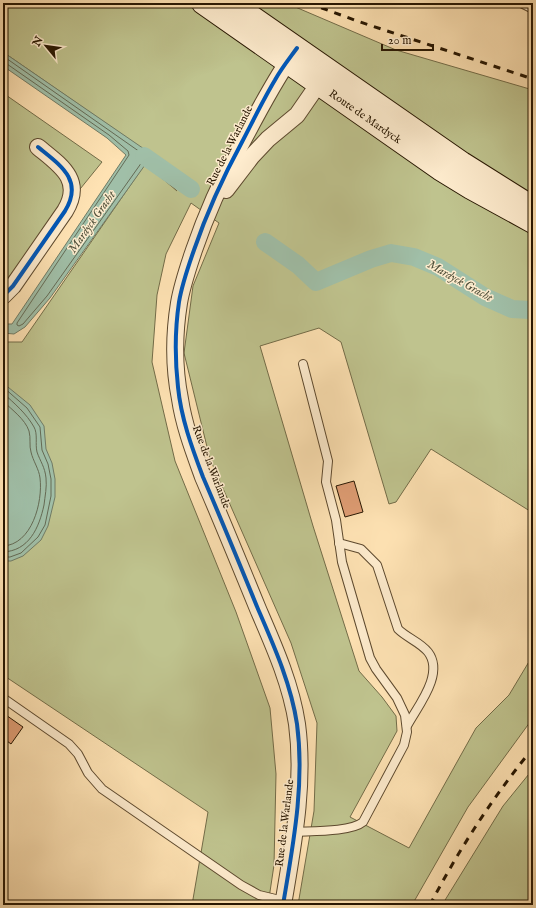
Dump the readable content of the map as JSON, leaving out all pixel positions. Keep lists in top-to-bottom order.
{
  "streets": {
    "main road": ["Route de Mardyck"],
    "street": ["Rue de la Warlande"]
  },
  "crossings": [
    ["Route de Mardyck", "Rue de la Warlande"]
  ],
  "water": ["Mardyck Gracht"],
  "scale_bar": "20 m",
  "north": "top left"
}
